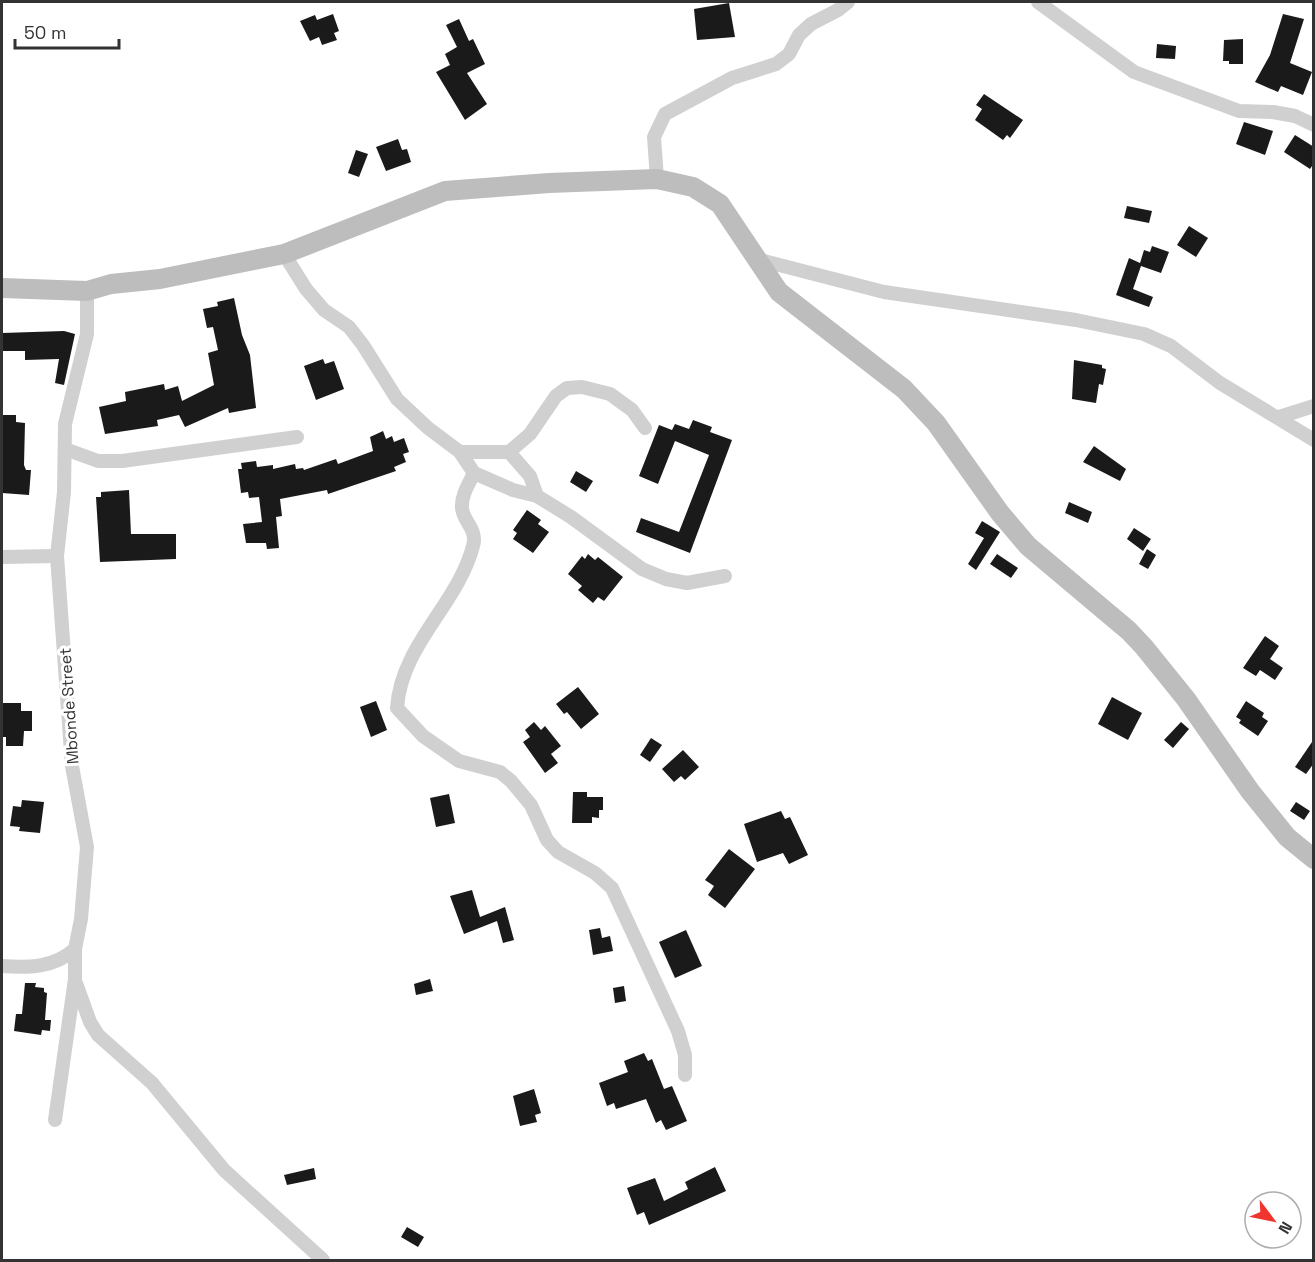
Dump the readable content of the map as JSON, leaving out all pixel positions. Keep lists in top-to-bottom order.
{
  "streets": {
    "street": ["Mbonde Street"]
  },
  "scale_bar": "50 m",
  "north": "bottom right"
}
